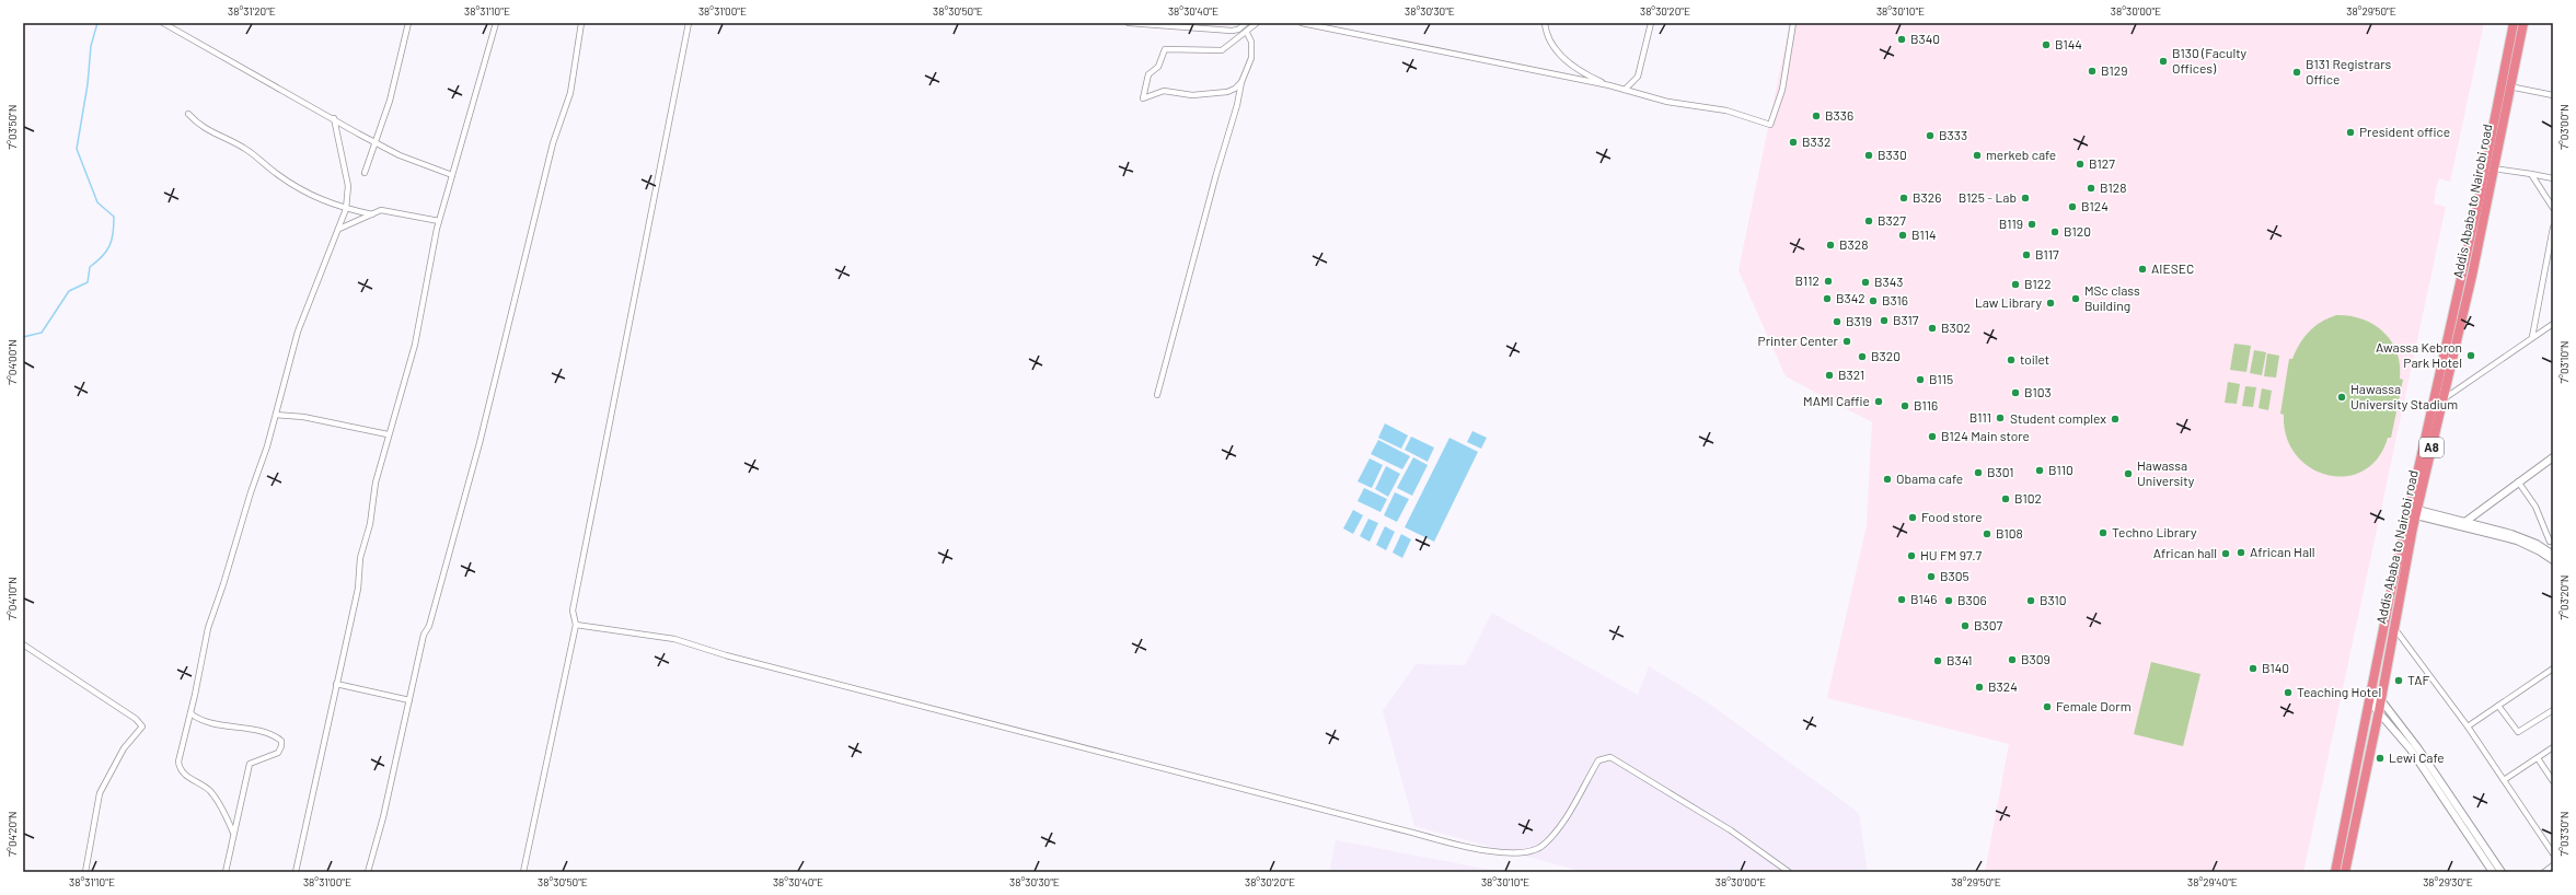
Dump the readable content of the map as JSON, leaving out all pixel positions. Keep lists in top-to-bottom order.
{
  "streets": {
    "highway": ["Addis Ababa to Nairobi road", "A8"]
  },
  "places": [
    "B340",
    "B144",
    "B130 (Faculty Offices)",
    "B129",
    "B131 Registrars Office",
    "B336",
    "President office",
    "B333",
    "B332",
    "B330",
    "merkeb cafe",
    "B127",
    "B128",
    "B326",
    "B125 - Lab",
    "B124",
    "B327",
    "B119",
    "B120",
    "B114",
    "B328",
    "B117",
    "AIESEC",
    "B112",
    "B343",
    "B122",
    "B342",
    "MSc class Building",
    "B316",
    "Law Library",
    "B317",
    "B319",
    "B302",
    "Printer Center",
    "Awassa Kebron Park Hotel",
    "B320",
    "toilet",
    "B321",
    "B115",
    "B103",
    "Hawassa University Stadium",
    "MAMI Caffie",
    "B116",
    "B111",
    "Student complex",
    "B124 Main store",
    "B110",
    "B301",
    "Hawassa University",
    "Obama cafe",
    "B102",
    "Food store",
    "Techno Library",
    "B108",
    "African Hall",
    "African hall",
    "HU FM 97.7",
    "B305",
    "B146",
    "B306",
    "B310",
    "B307",
    "B309",
    "B341",
    "B140",
    "TAF",
    "B324",
    "Teaching Hotel",
    "Female Dorm",
    "Lewi Cafe"
  ],
  "coordinates": [
    "38°31'20\"E",
    "38°31'10\"E",
    "38°31'00\"E",
    "38°30'50\"E",
    "38°30'40\"E",
    "38°30'30\"E",
    "38°30'20\"E",
    "38°30'10\"E",
    "38°30'00\"E",
    "38°29'50\"E",
    "7°03'00\"N",
    "7°03'50\"N",
    "7°03'10\"N",
    "7°04'00\"N",
    "7°03'20\"N",
    "7°04'10\"N",
    "7°03'30\"N",
    "7°04'20\"N",
    "38°29'40\"E",
    "38°29'30\"E"
  ]
}
